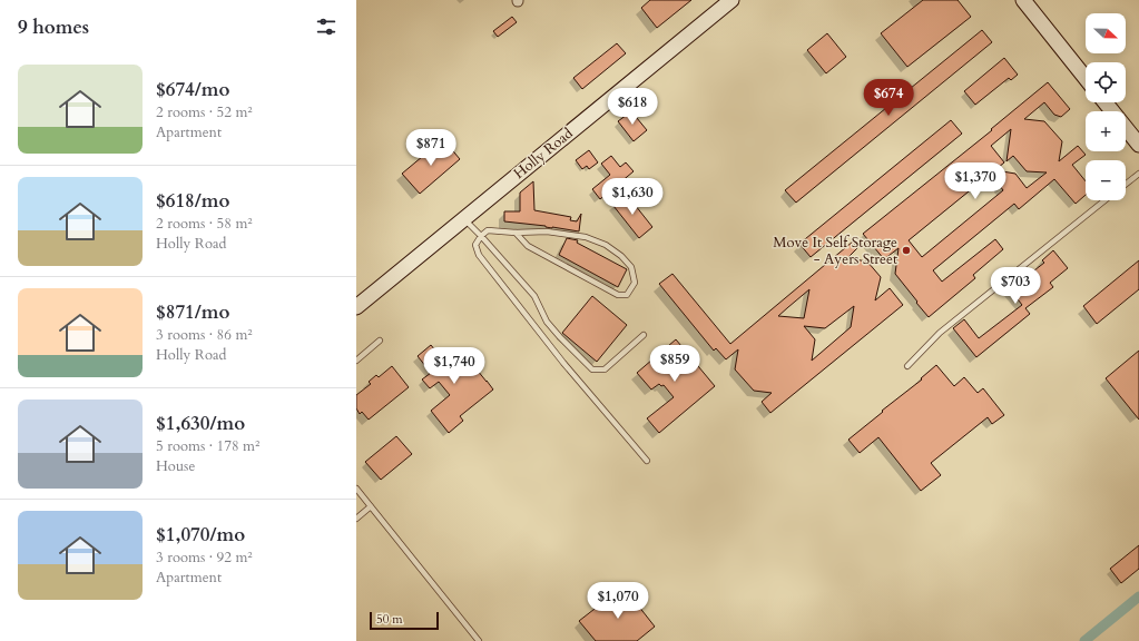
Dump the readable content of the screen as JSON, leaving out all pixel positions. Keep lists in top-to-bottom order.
{
  "streets": {
    "main road": ["Holly Road"]
  },
  "places": ["Move It Self Storage - Ayers Street"],
  "scale_bar": "50 m",
  "north": "right",
  "page": {
    "heading": "9 homes",
    "map_buttons": ["+", "−"],
    "list": [
      {
        "name": "$674/mo",
        "note": "2 rooms · 52 m² · Apartment"
      },
      {
        "name": "$618/mo",
        "note": "2 rooms · 58 m² · Holly Road"
      },
      {
        "name": "$871/mo",
        "note": "3 rooms · 86 m² · Holly Road"
      },
      {
        "name": "$1,630/mo",
        "note": "5 rooms · 178 m² · House"
      },
      {
        "name": "$1,070/mo",
        "note": "3 rooms · 92 m² · Apartment"
      }
    ],
    "price": [
      "$674",
      "$618",
      "$871",
      "$1,370",
      "$1,630",
      "$703",
      "$859",
      "$1,740",
      "$1,070"
    ],
    "scale": "50 m"
  }
}
